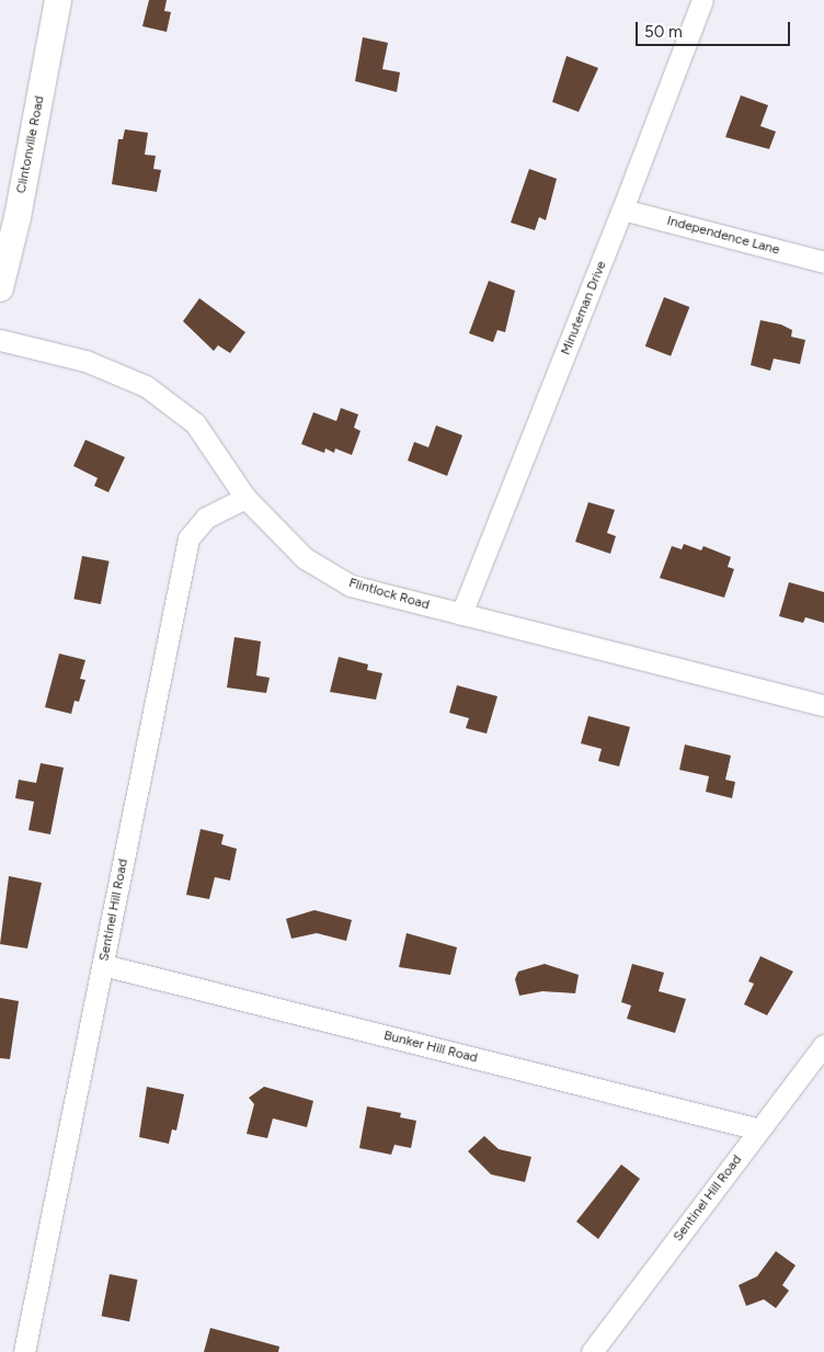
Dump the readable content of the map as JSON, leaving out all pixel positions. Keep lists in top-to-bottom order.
{
  "streets": {
    "street": [
      "Clintonville Road",
      "Independence Lane",
      "Minuteman Drive",
      "Flintlock Road",
      "Sentinel Hill Road",
      "Bunker Hill Road"
    ]
  },
  "crossings": [
    ["Independence Lane", "Minuteman Drive"],
    ["Minuteman Drive", "Flintlock Road"],
    ["Flintlock Road", "Sentinel Hill Road"],
    ["Sentinel Hill Road", "Bunker Hill Road"]
  ],
  "scale_bar": "50 m"
}
